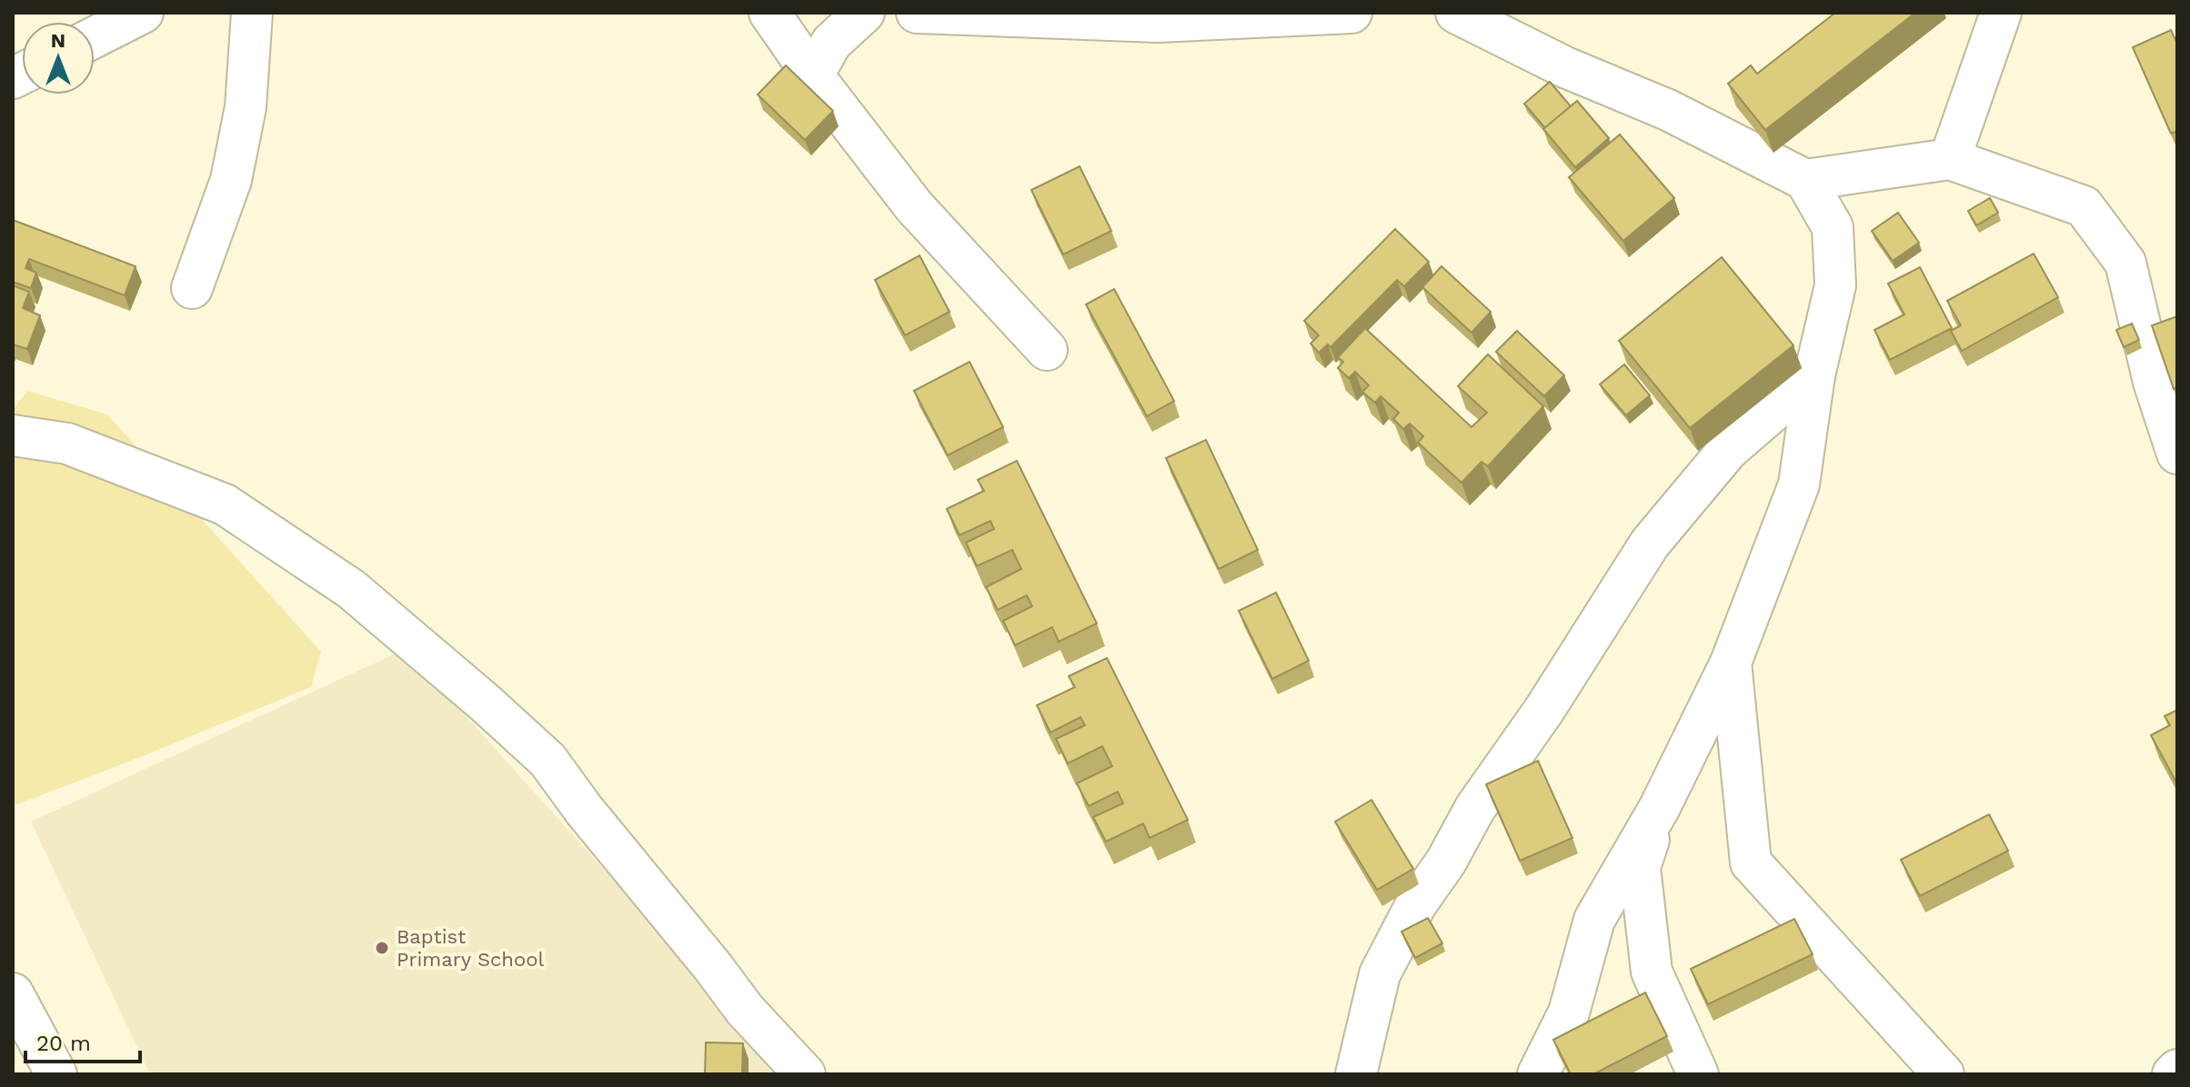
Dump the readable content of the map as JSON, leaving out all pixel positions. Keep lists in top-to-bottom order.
{
  "places": ["Baptist Primary School"],
  "scale_bar": "20 m",
  "north": "top"
}
